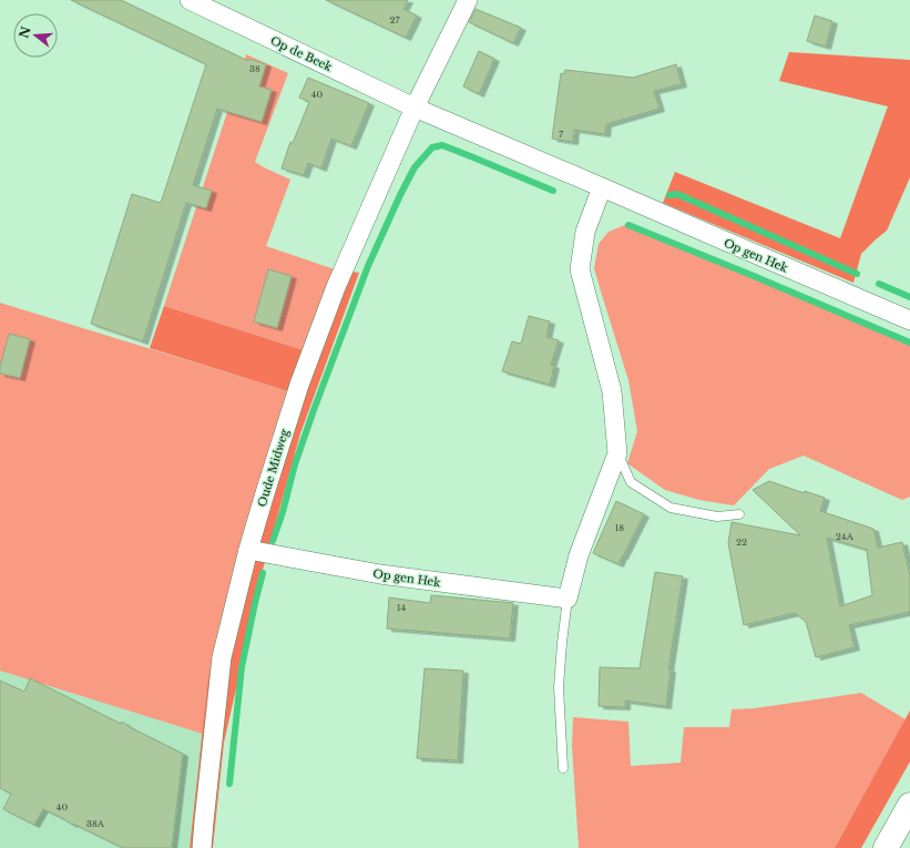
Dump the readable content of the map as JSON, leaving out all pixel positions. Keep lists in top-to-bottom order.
{
  "streets": {
    "street": ["Op de Beek", "Op gen Hek", "Oude Midweg"]
  },
  "crossings": [
    ["Op de Beek", "Op gen Hek"],
    ["Op de Beek", "Oude Midweg"],
    ["Op gen Hek", "Oude Midweg"]
  ],
  "house_numbers": [
    "27",
    "38",
    "40",
    "7",
    "18",
    "24A",
    "22",
    "14",
    "40",
    "38A"
  ],
  "north": "left"
}
